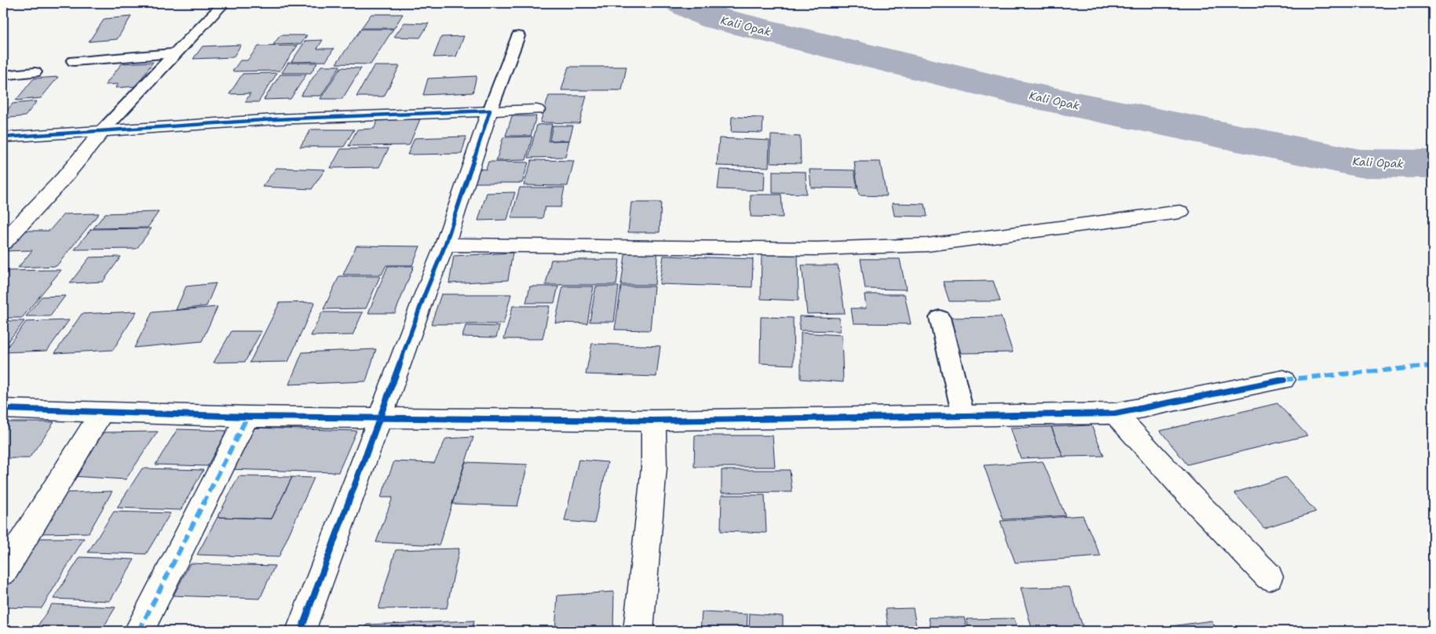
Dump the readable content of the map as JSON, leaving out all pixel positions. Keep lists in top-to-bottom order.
{
  "water": ["Kali Opak"]
}
